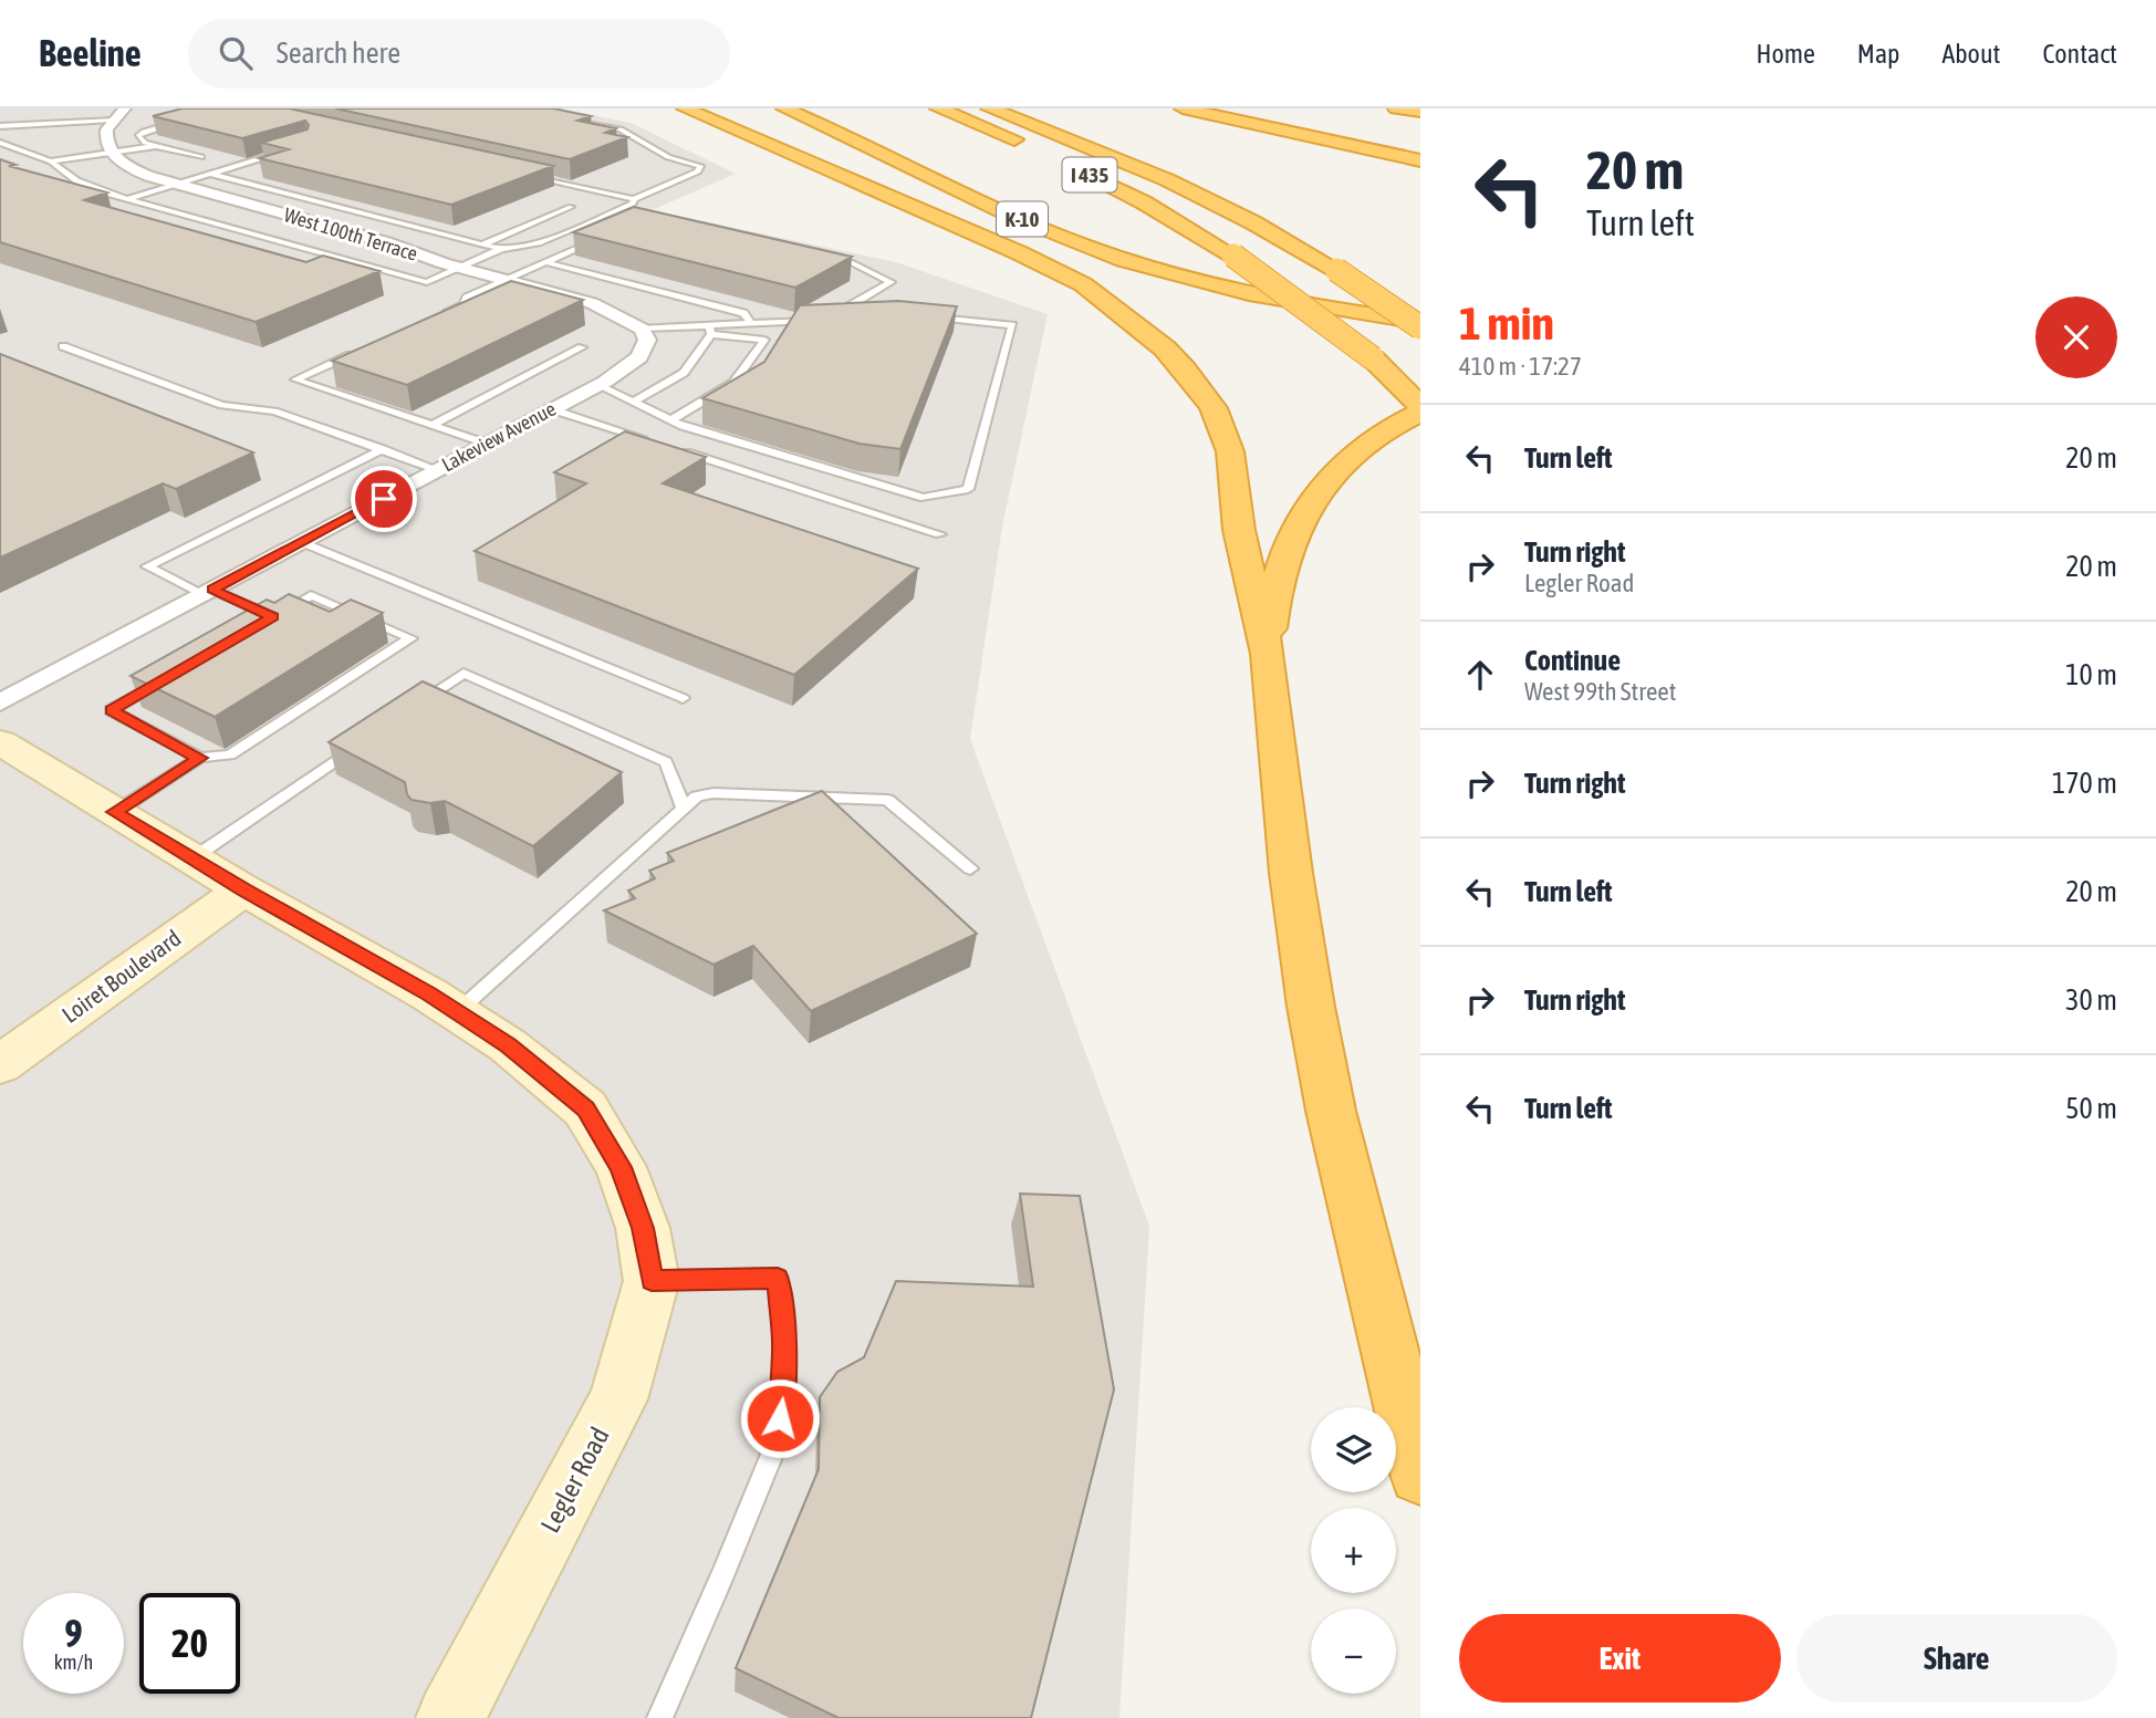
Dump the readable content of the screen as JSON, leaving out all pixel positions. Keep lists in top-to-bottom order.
{
  "streets": {
    "highway": ["I 435", "K-10"],
    "street": [
      "West 100th Terrace",
      "Lakeview Avenue",
      "Loiret Boulevard",
      "Legler Road"
    ]
  },
  "crossings": [
    ["West 100th Terrace", "Lakeview Avenue"]
  ],
  "page": {
    "header": "Beeline",
    "search": "Search here",
    "nav": [
      "Home",
      "Map",
      "About",
      "Contact"
    ],
    "turn": ["20 m", "Turn left"],
    "heading": ["1 min", "410 m · 17:27"],
    "list": [
      {
        "name": "Turn left",
        "value": "20 m"
      },
      {
        "name": "Turn right",
        "note": "Legler Road",
        "value": "20 m"
      },
      {
        "name": "Continue",
        "note": "West 99th Street",
        "value": "10 m"
      },
      {
        "name": "Turn right",
        "value": "170 m"
      },
      {
        "name": "Turn left",
        "value": "20 m"
      },
      {
        "name": "Turn right",
        "value": "30 m"
      },
      {
        "name": "Turn left",
        "value": "50 m"
      }
    ],
    "map_buttons": ["+", "−"],
    "speed": "9 km/h",
    "limit": "20",
    "buttons": ["Exit", "Share"]
  }
}
